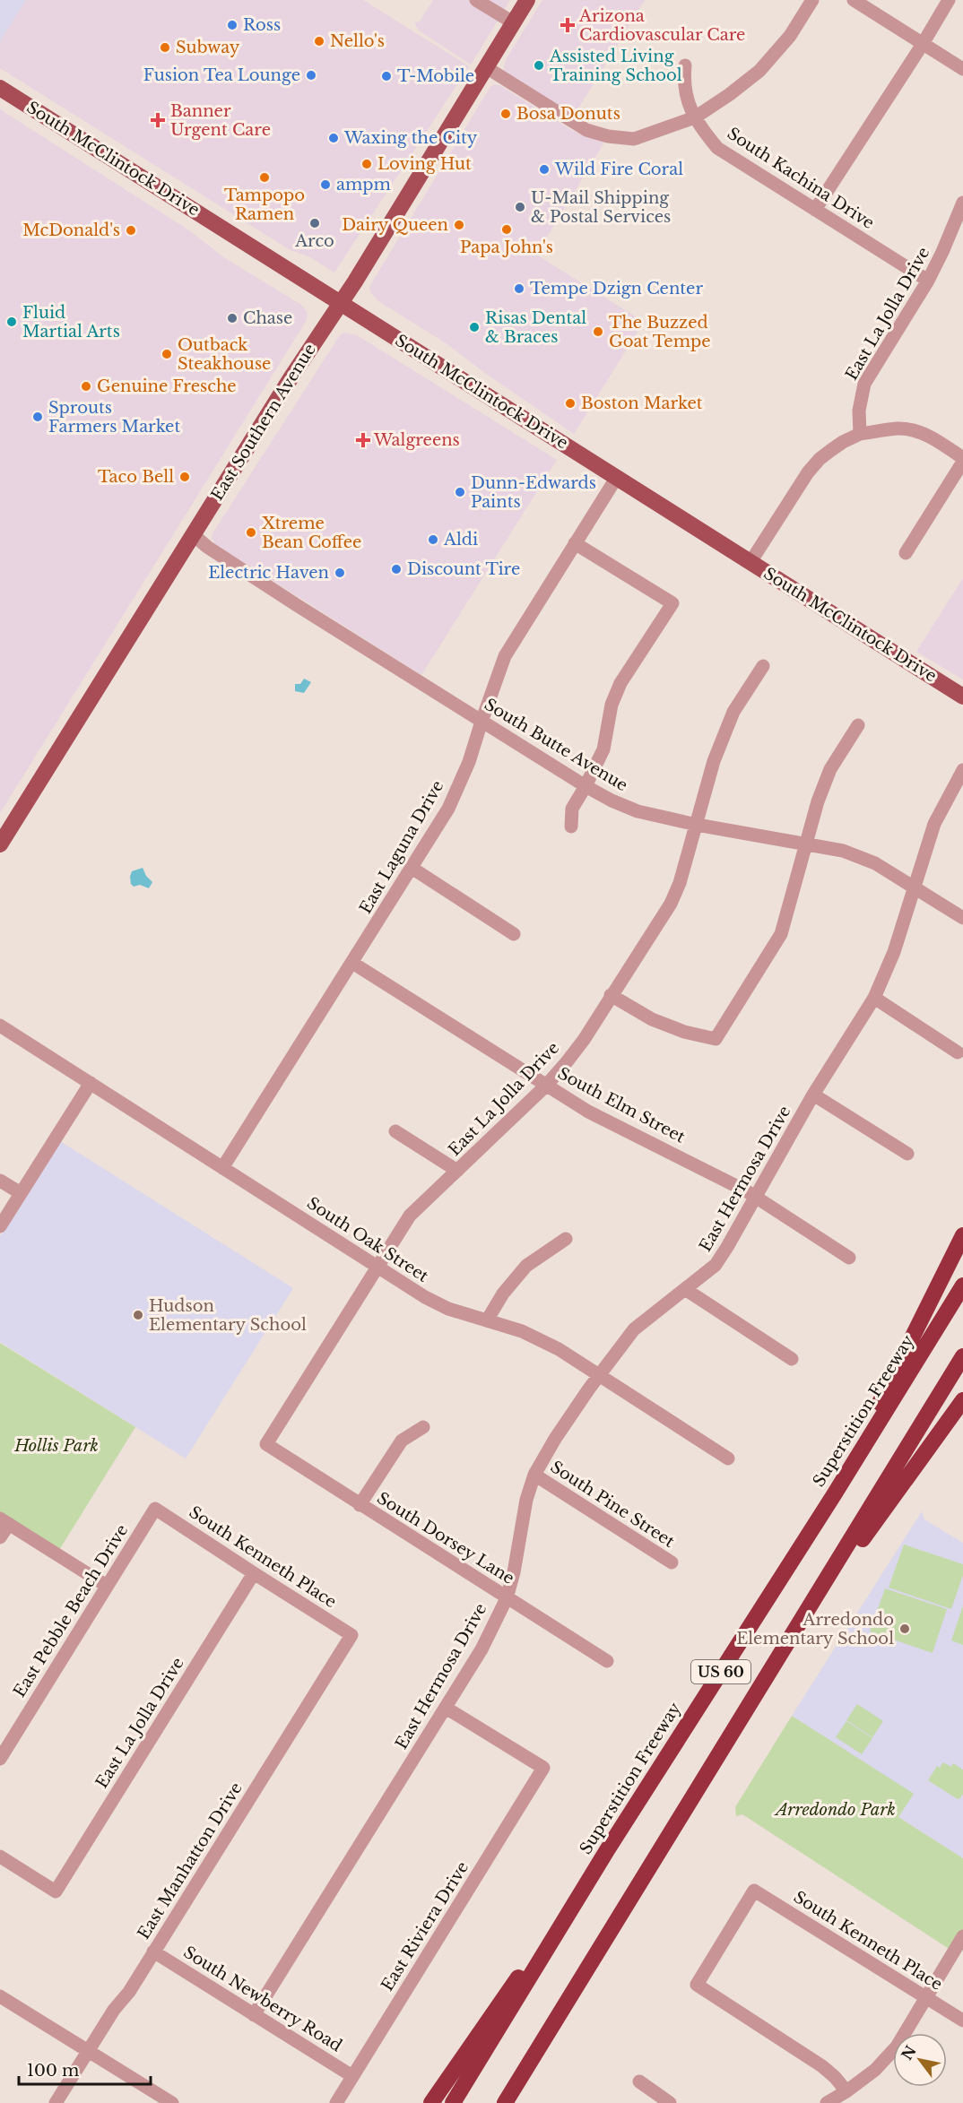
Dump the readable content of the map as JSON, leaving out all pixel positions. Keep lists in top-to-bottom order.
{
  "streets": {
    "highway": ["Superstition Freeway", "US 60"],
    "main road": ["South McClintock Drive", "East Southern Avenue"],
    "street": [
      "South Kachina Drive",
      "East La Jolla Drive",
      "South Butte Avenue",
      "East Laguna Drive",
      "South Elm Street",
      "East Hermosa Drive",
      "South Oak Street",
      "South Pine Street",
      "South Dorsey Lane",
      "South Kenneth Place",
      "East Pebble Beach Drive",
      "East Manhatton Drive",
      "East Riviera Drive",
      "South Newberry Road"
    ]
  },
  "crossings": [
    ["South McClintock Drive", "East Southern Avenue"],
    ["South McClintock Drive", "East Laguna Drive"],
    ["South Kachina Drive", "East La Jolla Drive"],
    ["East La Jolla Drive", "South Butte Avenue"],
    ["East La Jolla Drive", "South Elm Street"],
    ["East La Jolla Drive", "South Oak Street"],
    ["East La Jolla Drive", "South Dorsey Lane"],
    ["East La Jolla Drive", "South Kenneth Place"],
    ["East Southern Avenue", "South Butte Avenue"],
    ["South Butte Avenue", "East Laguna Drive"],
    ["South Butte Avenue", "East Hermosa Drive"],
    ["East Laguna Drive", "South Elm Street"],
    ["East Laguna Drive", "South Oak Street"],
    ["South Elm Street", "East Hermosa Drive"],
    ["East Hermosa Drive", "South Oak Street"],
    ["East Hermosa Drive", "South Pine Street"],
    ["East Hermosa Drive", "South Dorsey Lane"],
    ["East Hermosa Drive", "East Riviera Drive"],
    ["East Hermosa Drive", "South Newberry Road"],
    ["South Kenneth Place", "East Pebble Beach Drive"],
    ["South Kenneth Place", "East Manhatton Drive"],
    ["East Manhatton Drive", "South Newberry Road"],
    ["East Riviera Drive", "South Newberry Road"]
  ],
  "parks": ["Hollis Park", "Arredondo Park"],
  "places": {
    "other": [
      "Ross",
      "Nello's",
      "Subway",
      "Assisted Living Training School",
      "Fusion Tea Lounge",
      "T-Mobile",
      "Bosa Donuts",
      "Waxing the City",
      "Loving Hut",
      "Wild Fire Coral",
      "Tampopo Ramen",
      "ampm",
      "U-Mail Shipping & Postal Services",
      "Arco",
      "Dairy Queen",
      "Papa John's",
      "McDonald's",
      "Tempe Dzign Center",
      "Chase",
      "Fluid Martial Arts",
      "Risas Dental & Braces",
      "The Buzzed Goat Tempe",
      "Outback Steakhouse",
      "Genuine Fresche",
      "Boston Market",
      "Sprouts Farmers Market",
      "Taco Bell",
      "Dunn-Edwards Paints",
      "Xtreme Bean Coffee",
      "Aldi",
      "Discount Tire",
      "Electric Haven",
      "Hudson Elementary School",
      "Arredondo Elementary School"
    ],
    "health": ["Arizona Cardiovascular Care", "Banner Urgent Care", "Walgreens"]
  },
  "scale_bar": "100 m",
  "north": "top left"
}
